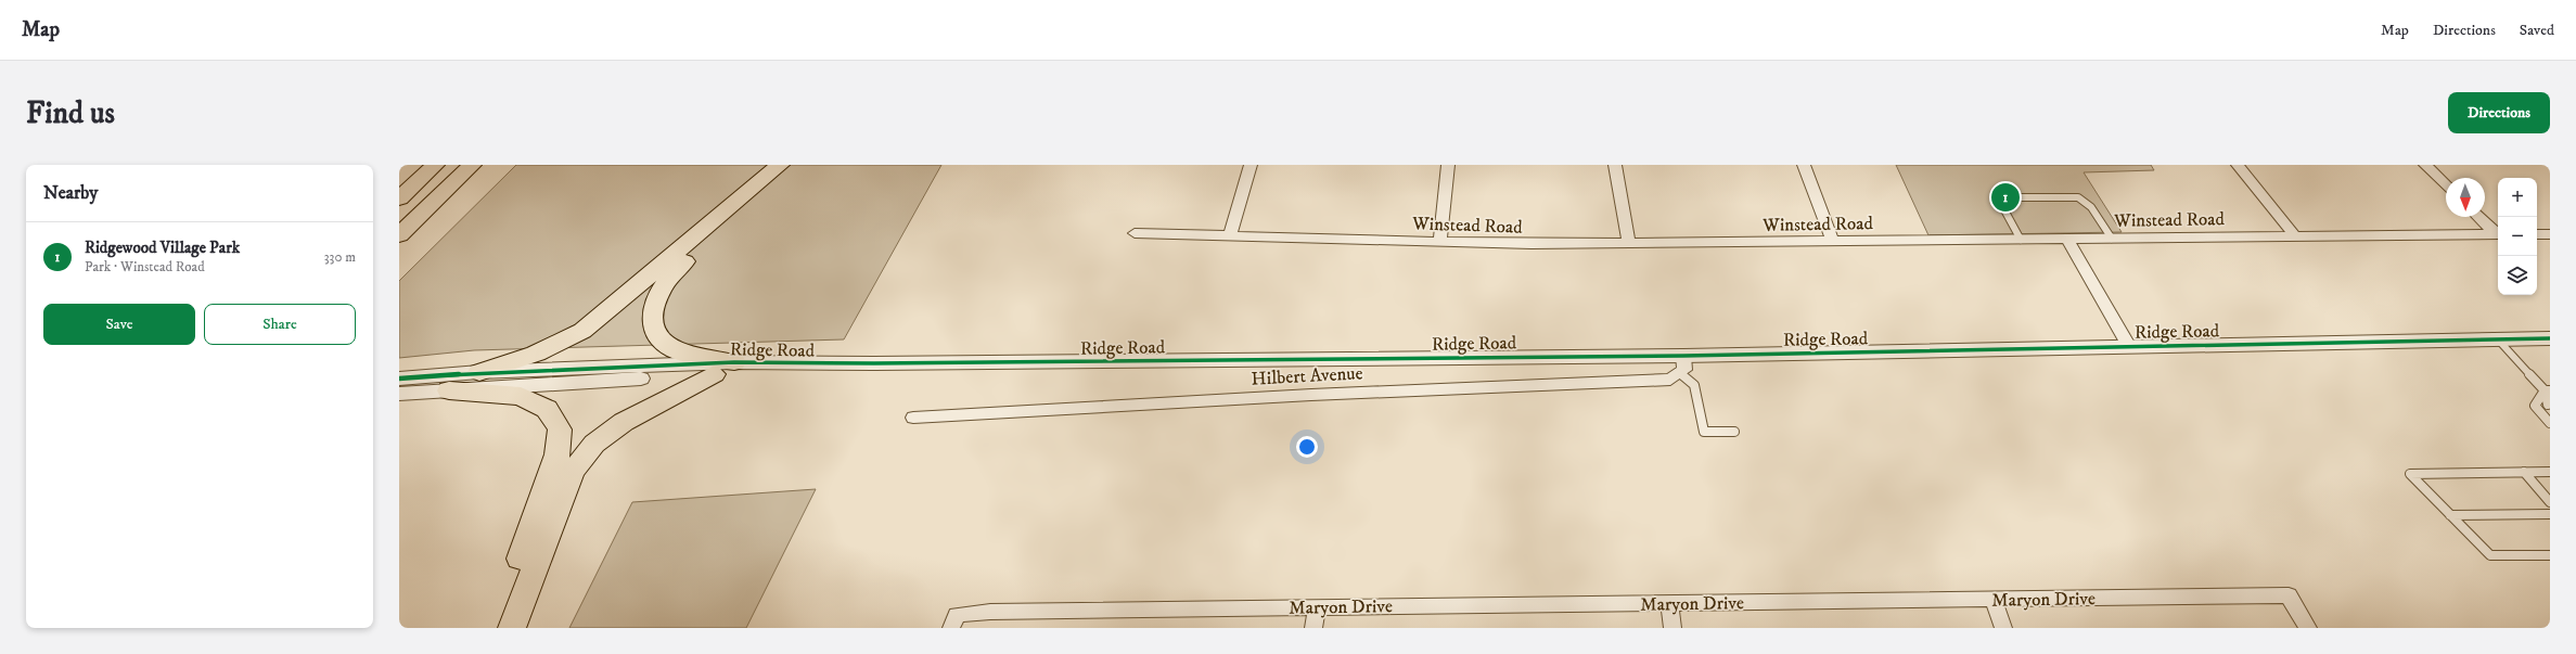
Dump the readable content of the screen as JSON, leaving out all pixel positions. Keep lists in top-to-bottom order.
{
  "streets": {
    "street": [
      "Winstead Road",
      "Ridge Road",
      "Hilbert Avenue",
      "Maryon Drive"
    ]
  },
  "north": "bottom",
  "page": {
    "header": "Map",
    "nav": ["Map", "Directions", "Saved"],
    "buttons": [
      "Directions",
      ["Save", "Share"]
    ],
    "title": "Find us",
    "heading": "Nearby",
    "map_buttons": ["+", "−"],
    "pins": "1",
    "list": [
      {
        "mark": "1",
        "name": "Ridgewood Village Park",
        "note": "Park · Winstead Road",
        "value": "330 m"
      }
    ]
  }
}
